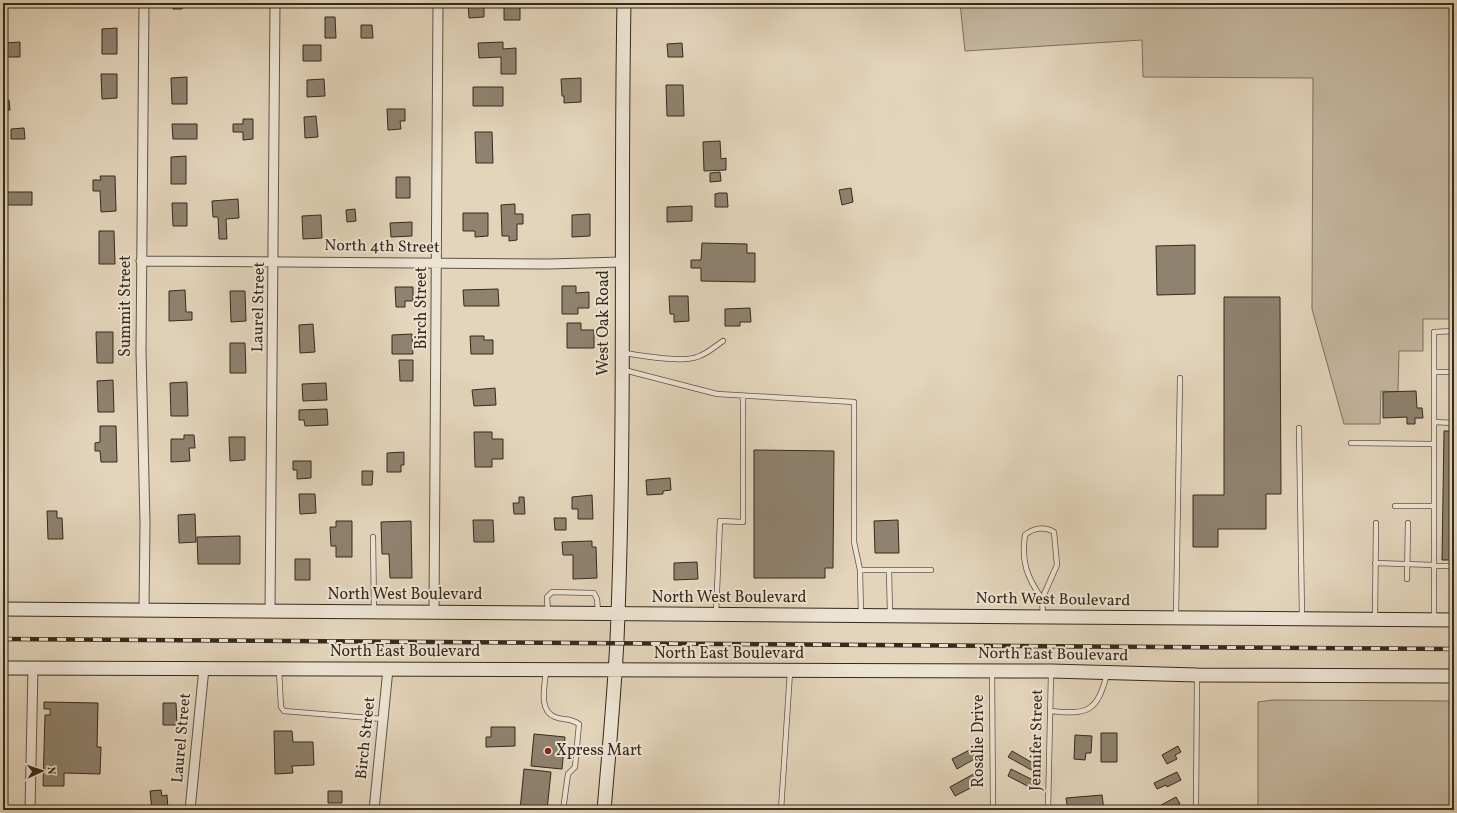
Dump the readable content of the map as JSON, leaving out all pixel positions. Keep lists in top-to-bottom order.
{
  "streets": {
    "main road": ["West Oak Road", "North West Boulevard", "North East Boulevard"],
    "street": [
      "North 4th Street",
      "Summit Street",
      "Laurel Street",
      "Birch Street"
    ],
    "lane": ["Jennifer Street", "Rosalie Drive"]
  },
  "crossings": [
    ["North 4th Street", "Summit Street"],
    ["North 4th Street", "Laurel Street"],
    ["North 4th Street", "Birch Street"],
    ["North 4th Street", "West Oak Road"],
    ["Summit Street", "North West Boulevard"],
    ["Laurel Street", "North West Boulevard"],
    ["Laurel Street", "North East Boulevard"],
    ["Birch Street", "North West Boulevard"],
    ["Birch Street", "North East Boulevard"],
    ["West Oak Road", "North West Boulevard"],
    ["West Oak Road", "North East Boulevard"],
    ["North East Boulevard", "Jennifer Street"],
    ["North East Boulevard", "Rosalie Drive"]
  ],
  "places": ["Xpress Mart"],
  "north": "right"
}
